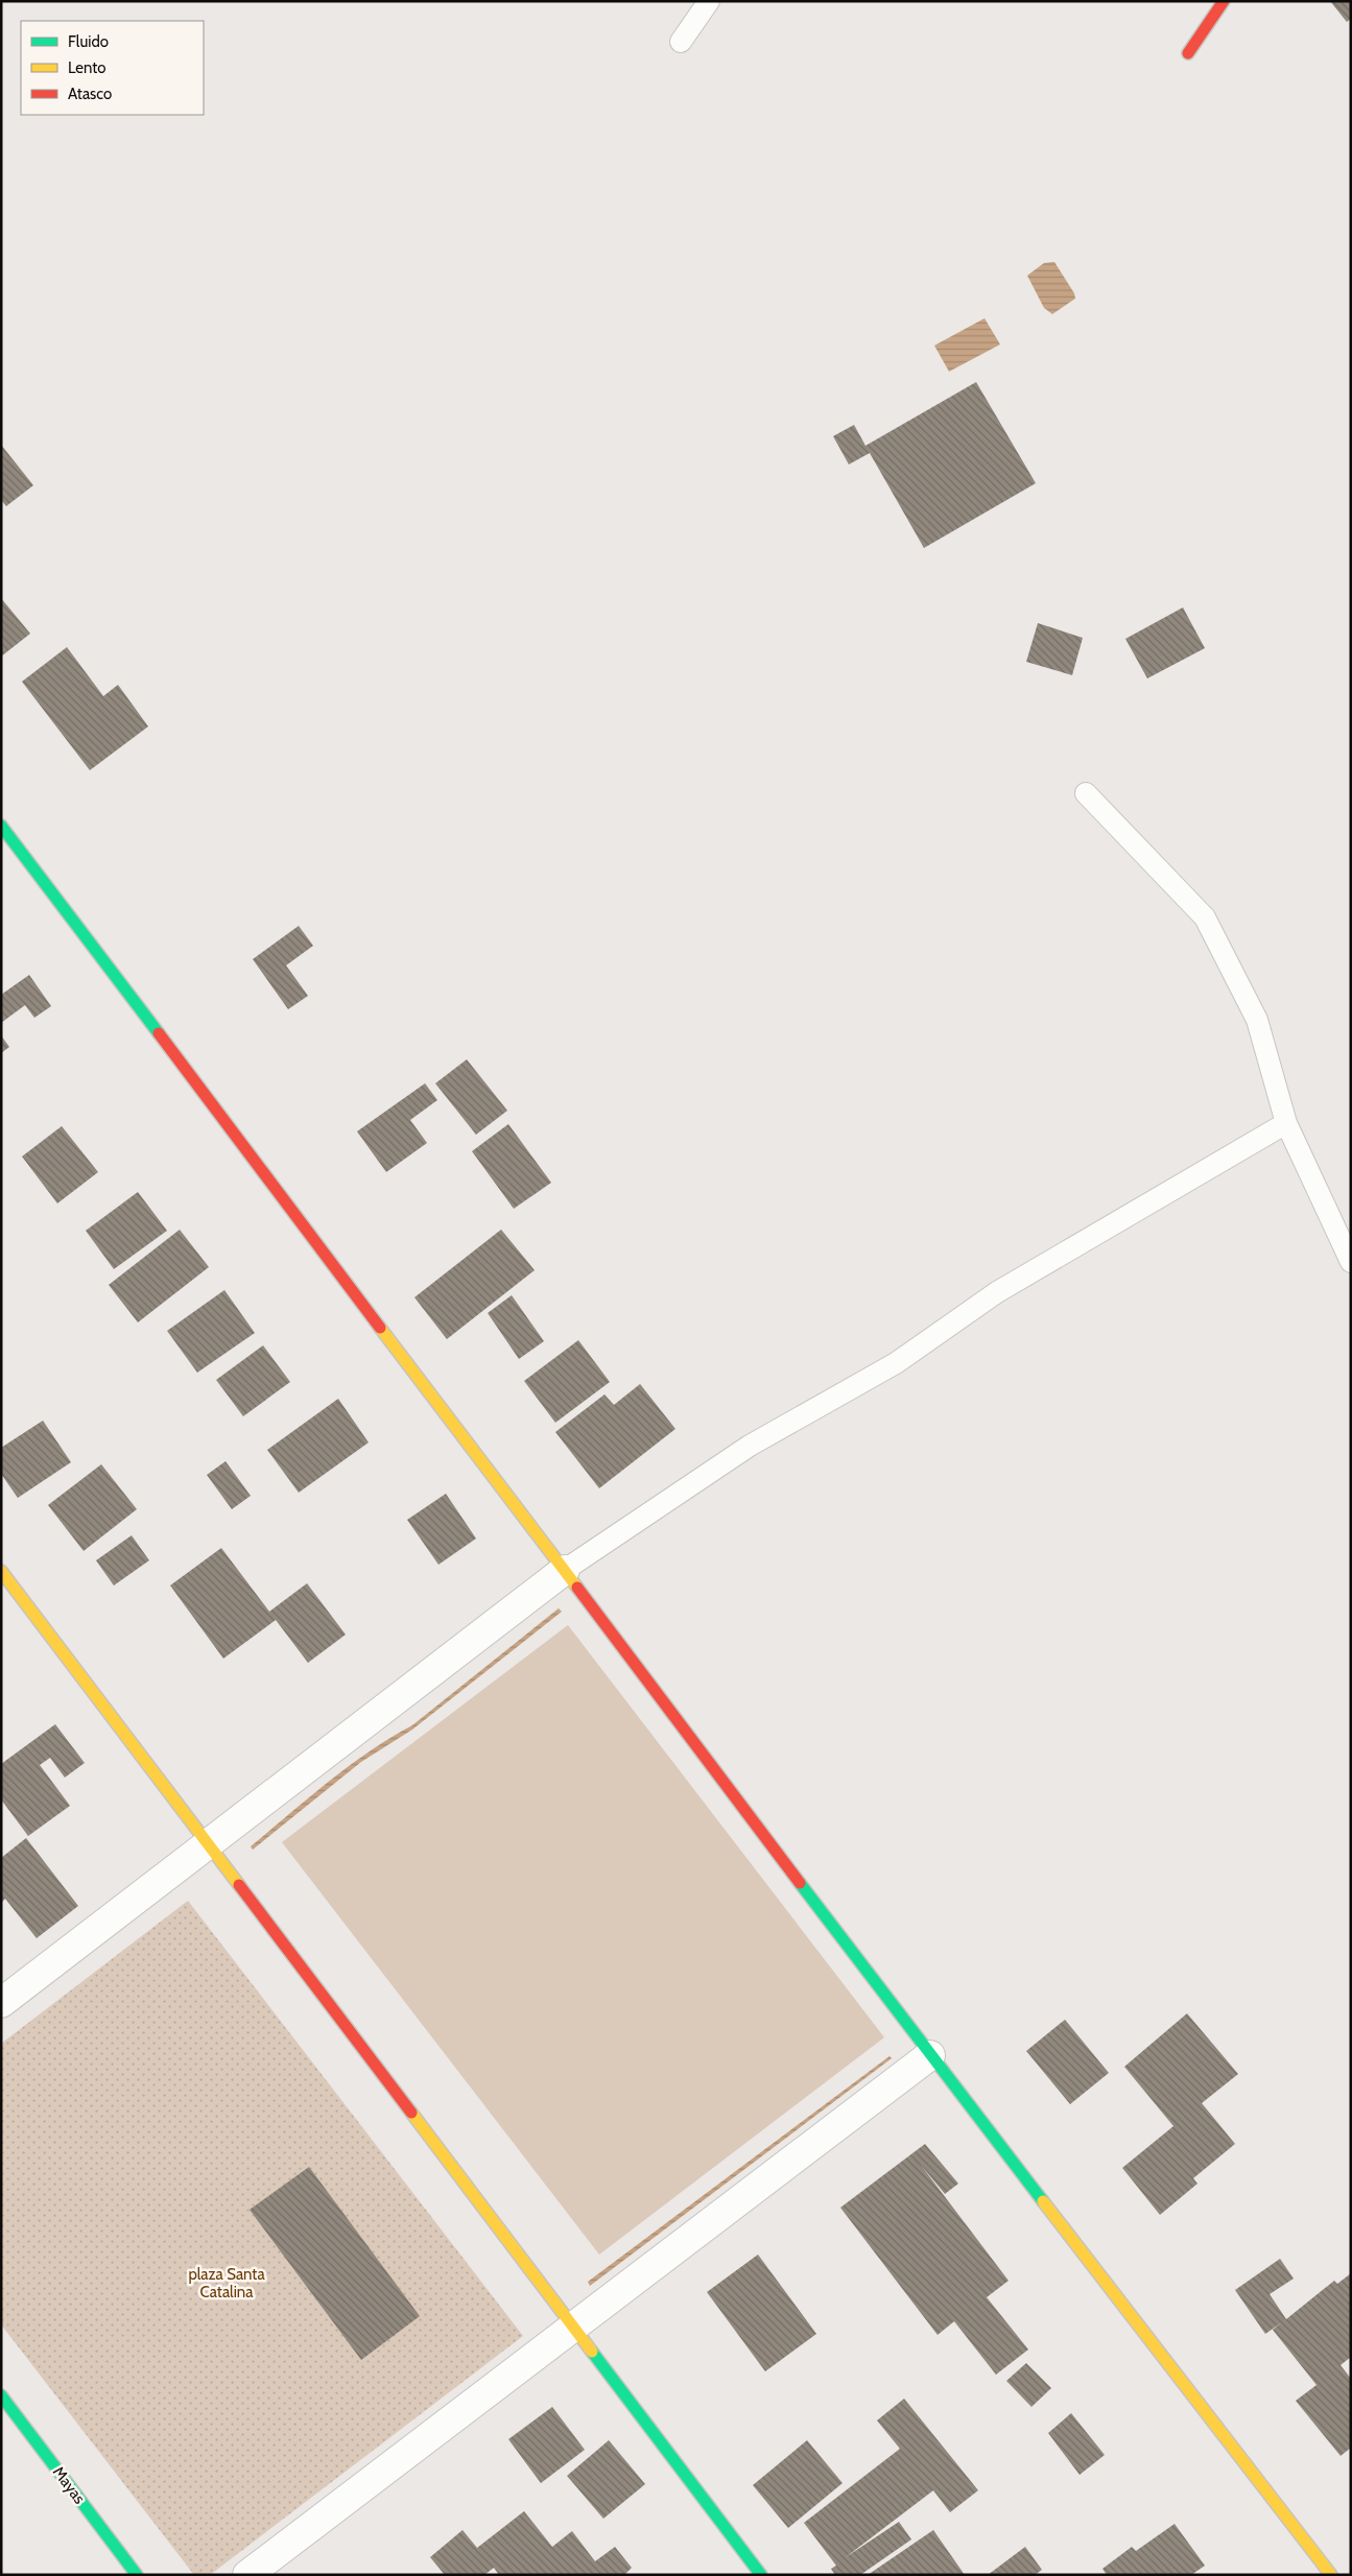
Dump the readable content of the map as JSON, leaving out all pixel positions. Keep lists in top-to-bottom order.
{
  "streets": {
    "street": ["Mayas"]
  },
  "parks": ["plaza Santa Catalina"],
  "legend": ["Fluido", "Lento", "Atasco"]
}
